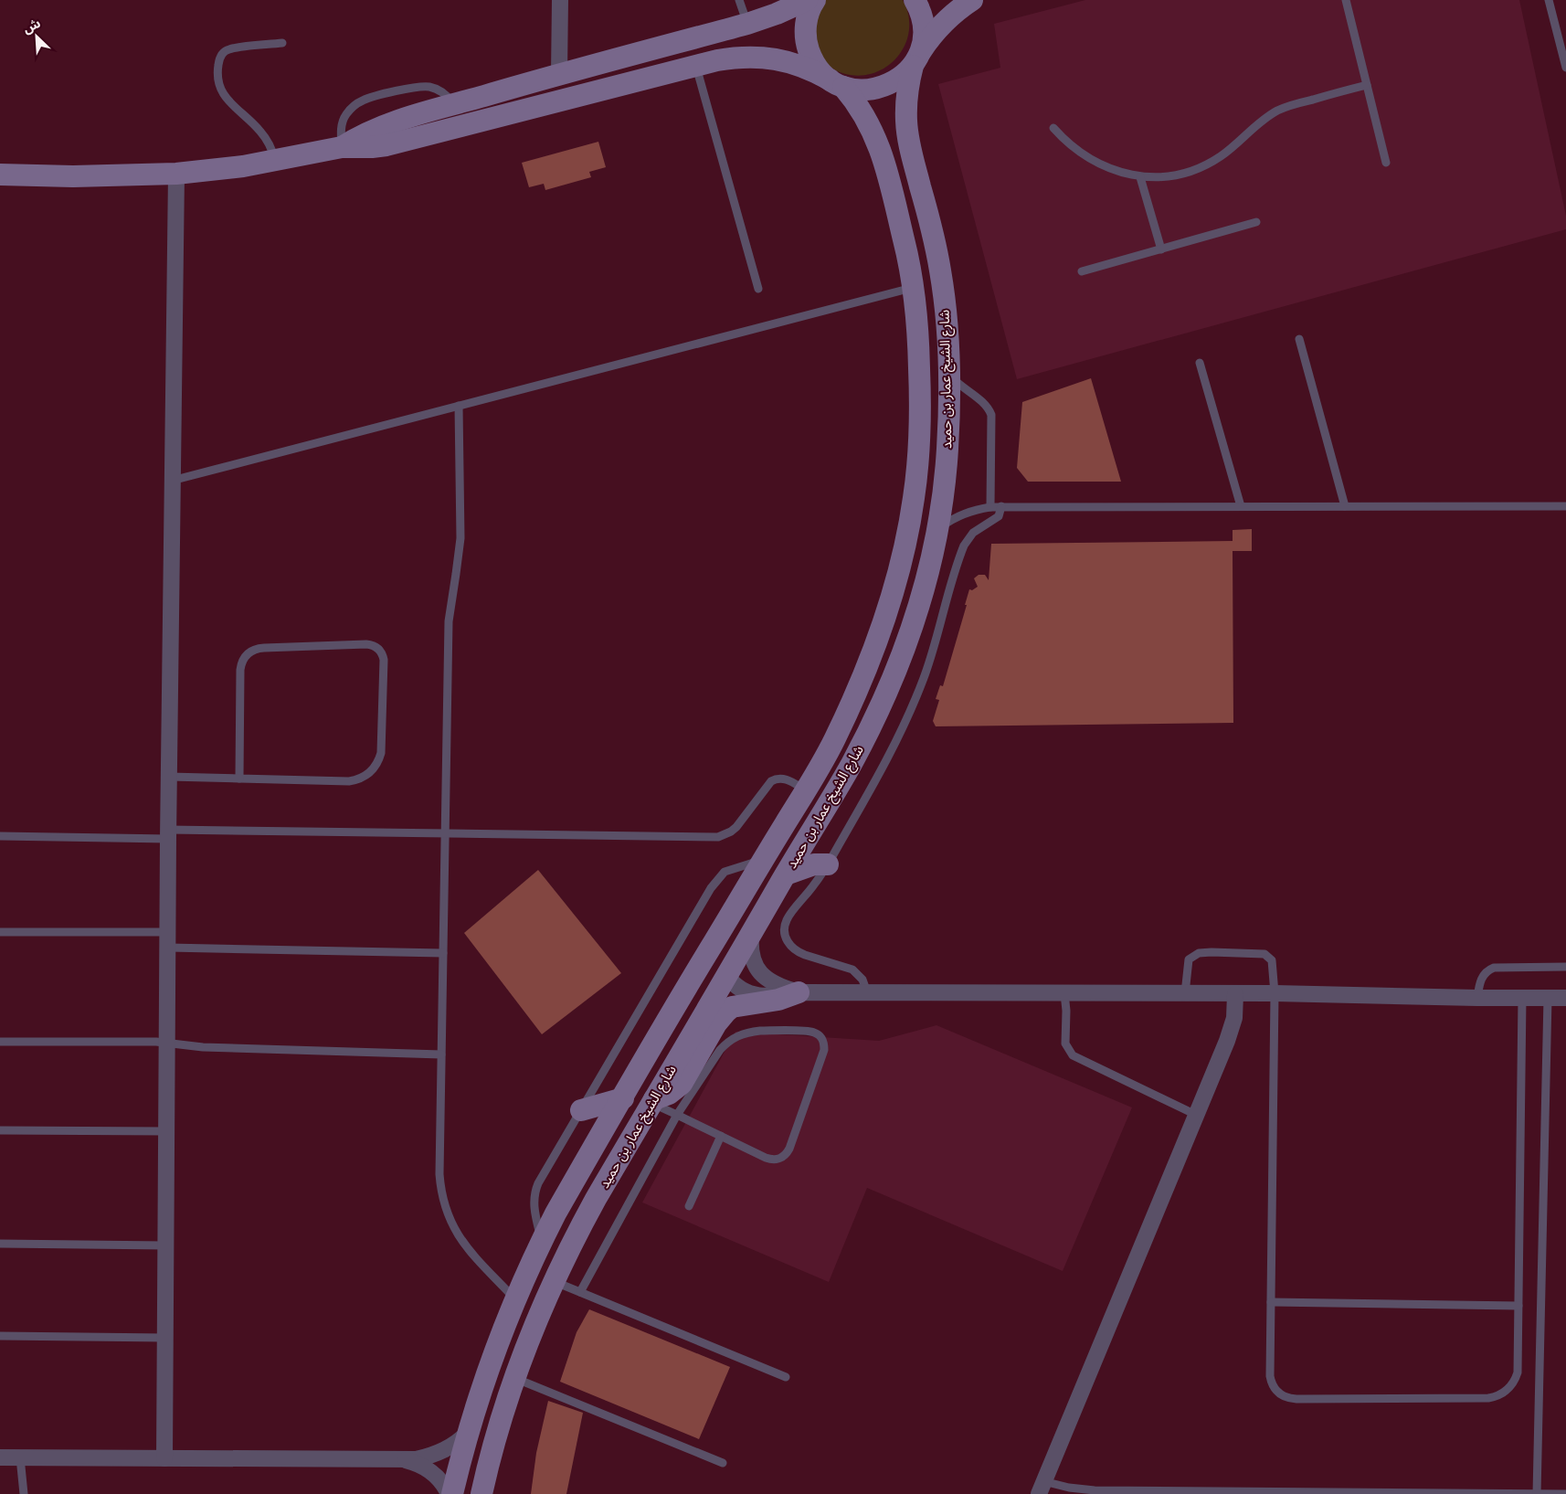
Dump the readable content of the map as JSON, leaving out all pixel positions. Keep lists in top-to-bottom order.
{
  "streets": {
    "street": ["شارع الشيخ عمار بن حميد"]
  },
  "north": "top left"
}
